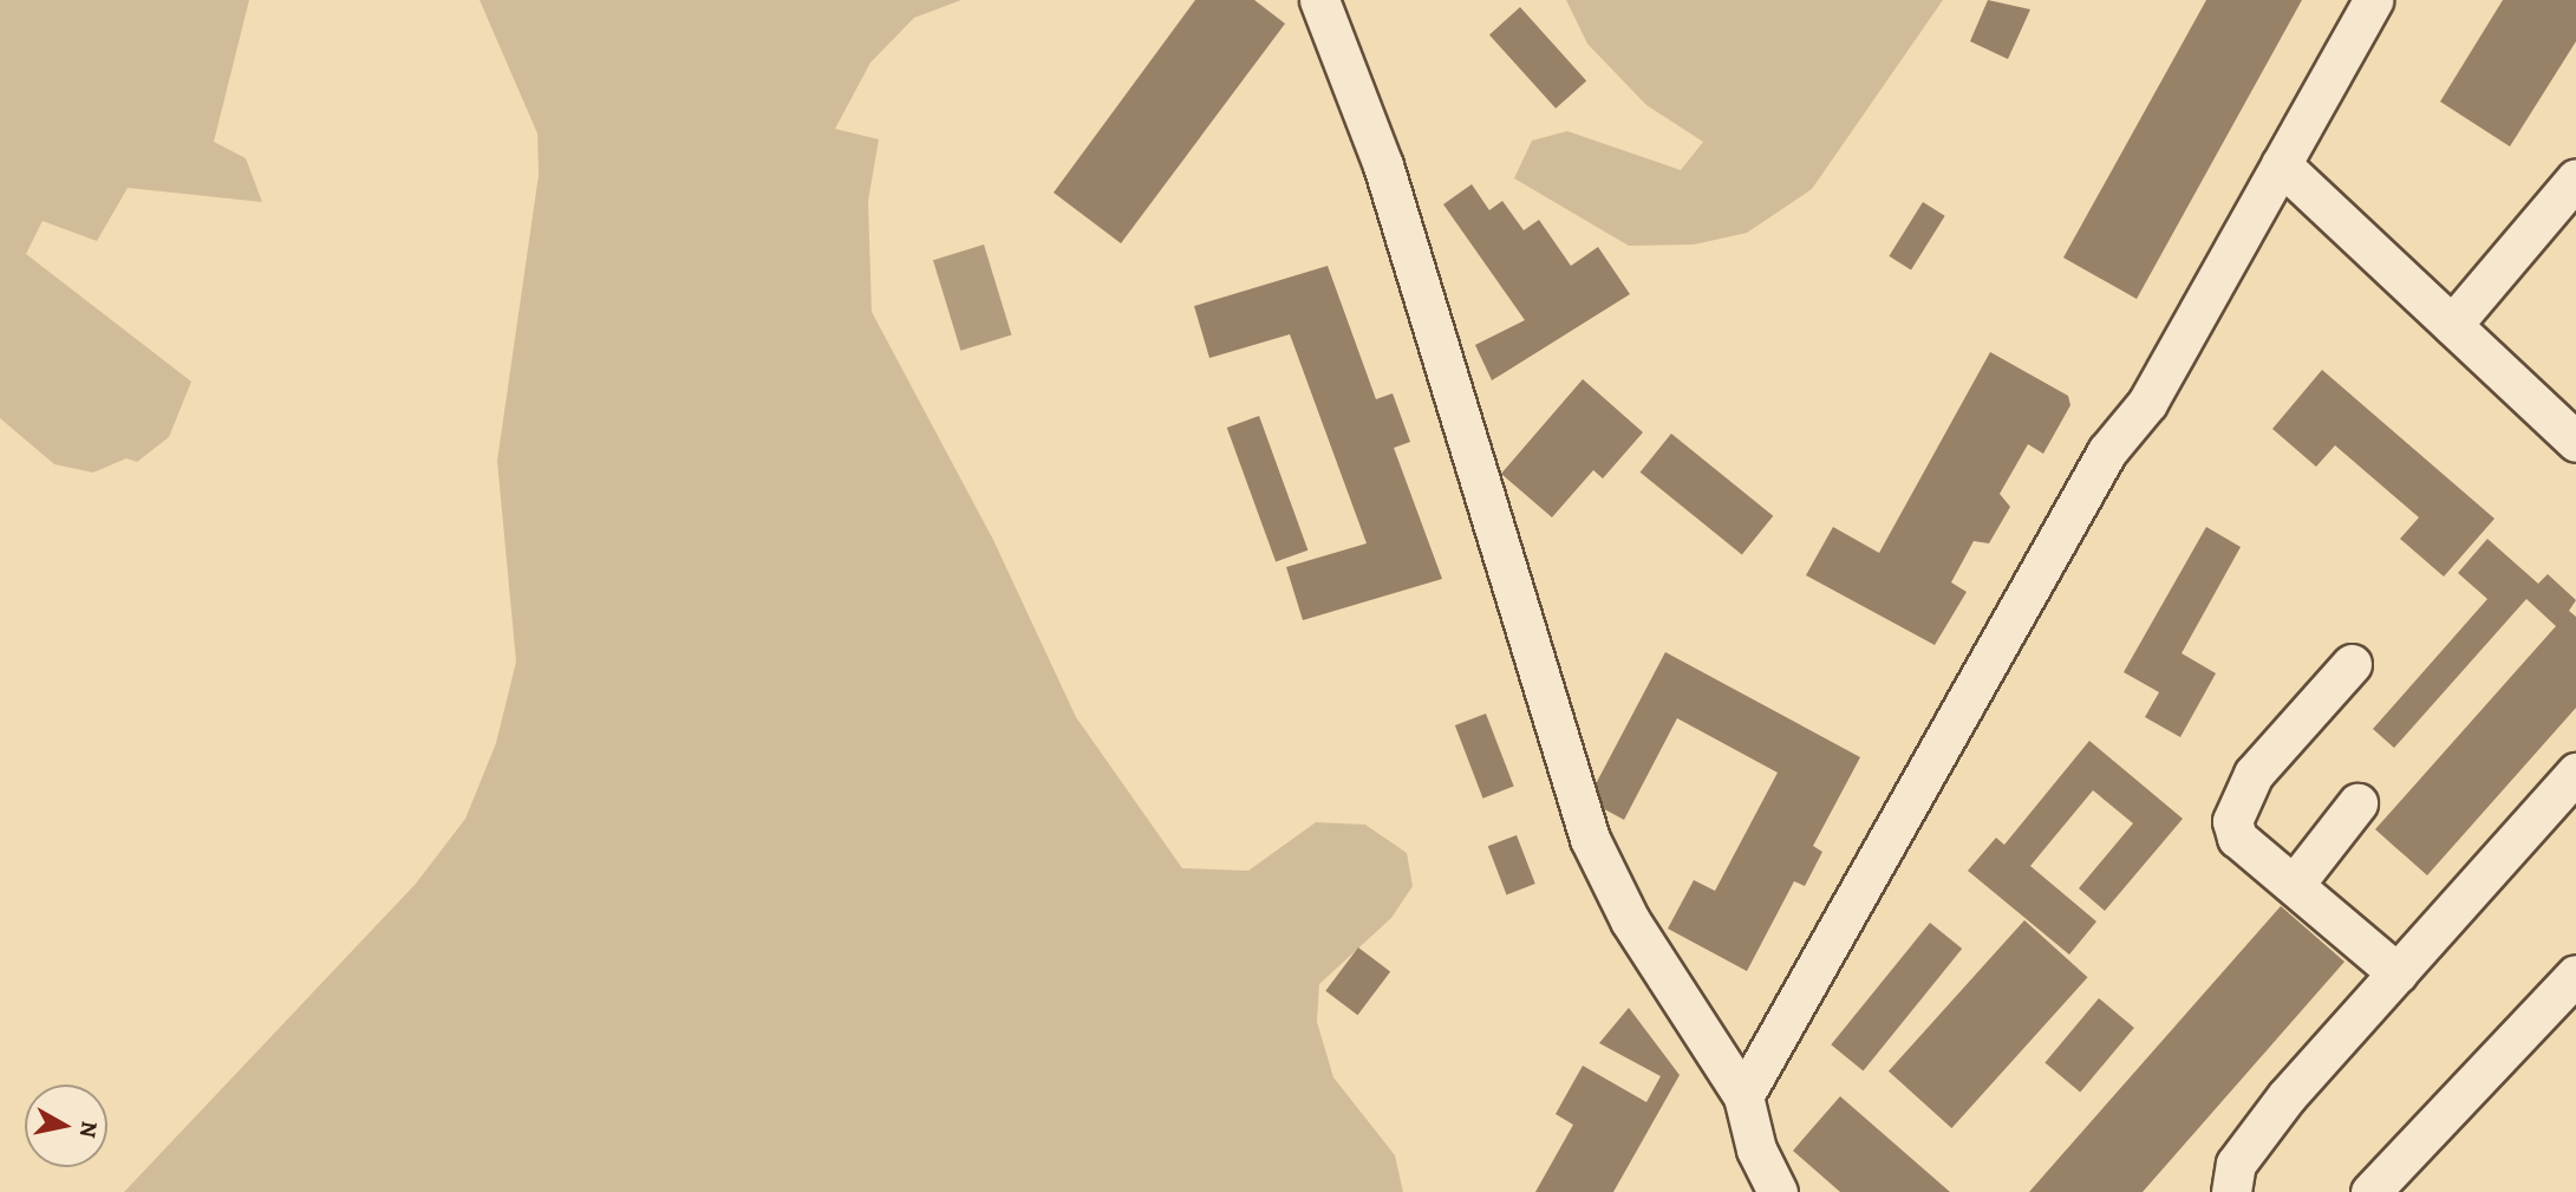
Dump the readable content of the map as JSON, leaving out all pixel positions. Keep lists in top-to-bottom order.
{
  "north": "right"
}
